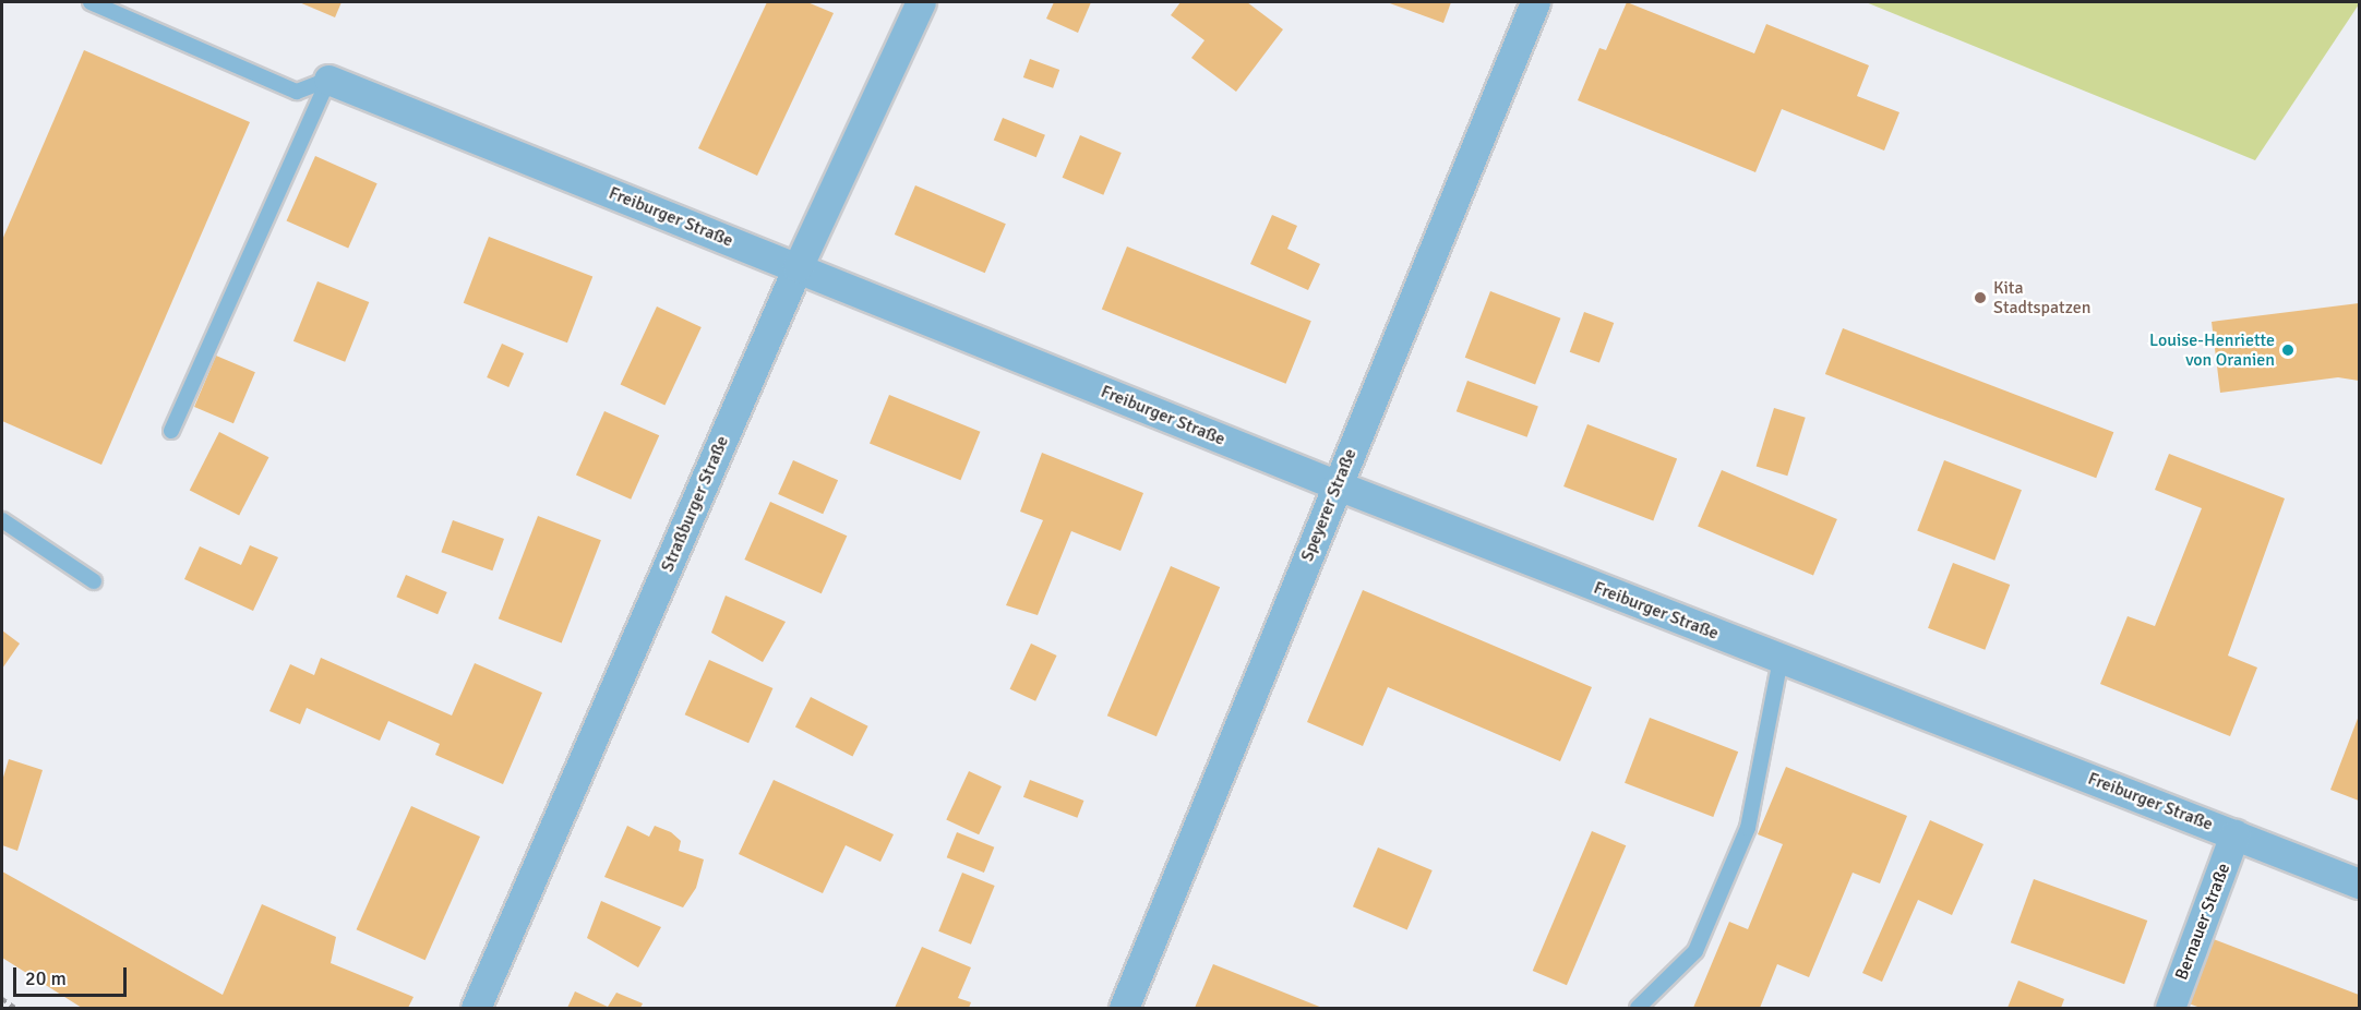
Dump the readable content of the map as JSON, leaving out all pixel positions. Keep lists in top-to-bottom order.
{
  "streets": {
    "street": [
      "Freiburger Straße",
      "Straßburger Straße",
      "Speyerer Straße",
      "Bernauer Straße"
    ]
  },
  "crossings": [
    ["Freiburger Straße", "Straßburger Straße"],
    ["Freiburger Straße", "Speyerer Straße"],
    ["Freiburger Straße", "Bernauer Straße"]
  ],
  "places": ["Kita Stadtspatzen", "Louise-Henriette von Oranien"],
  "scale_bar": "20 m"
}
